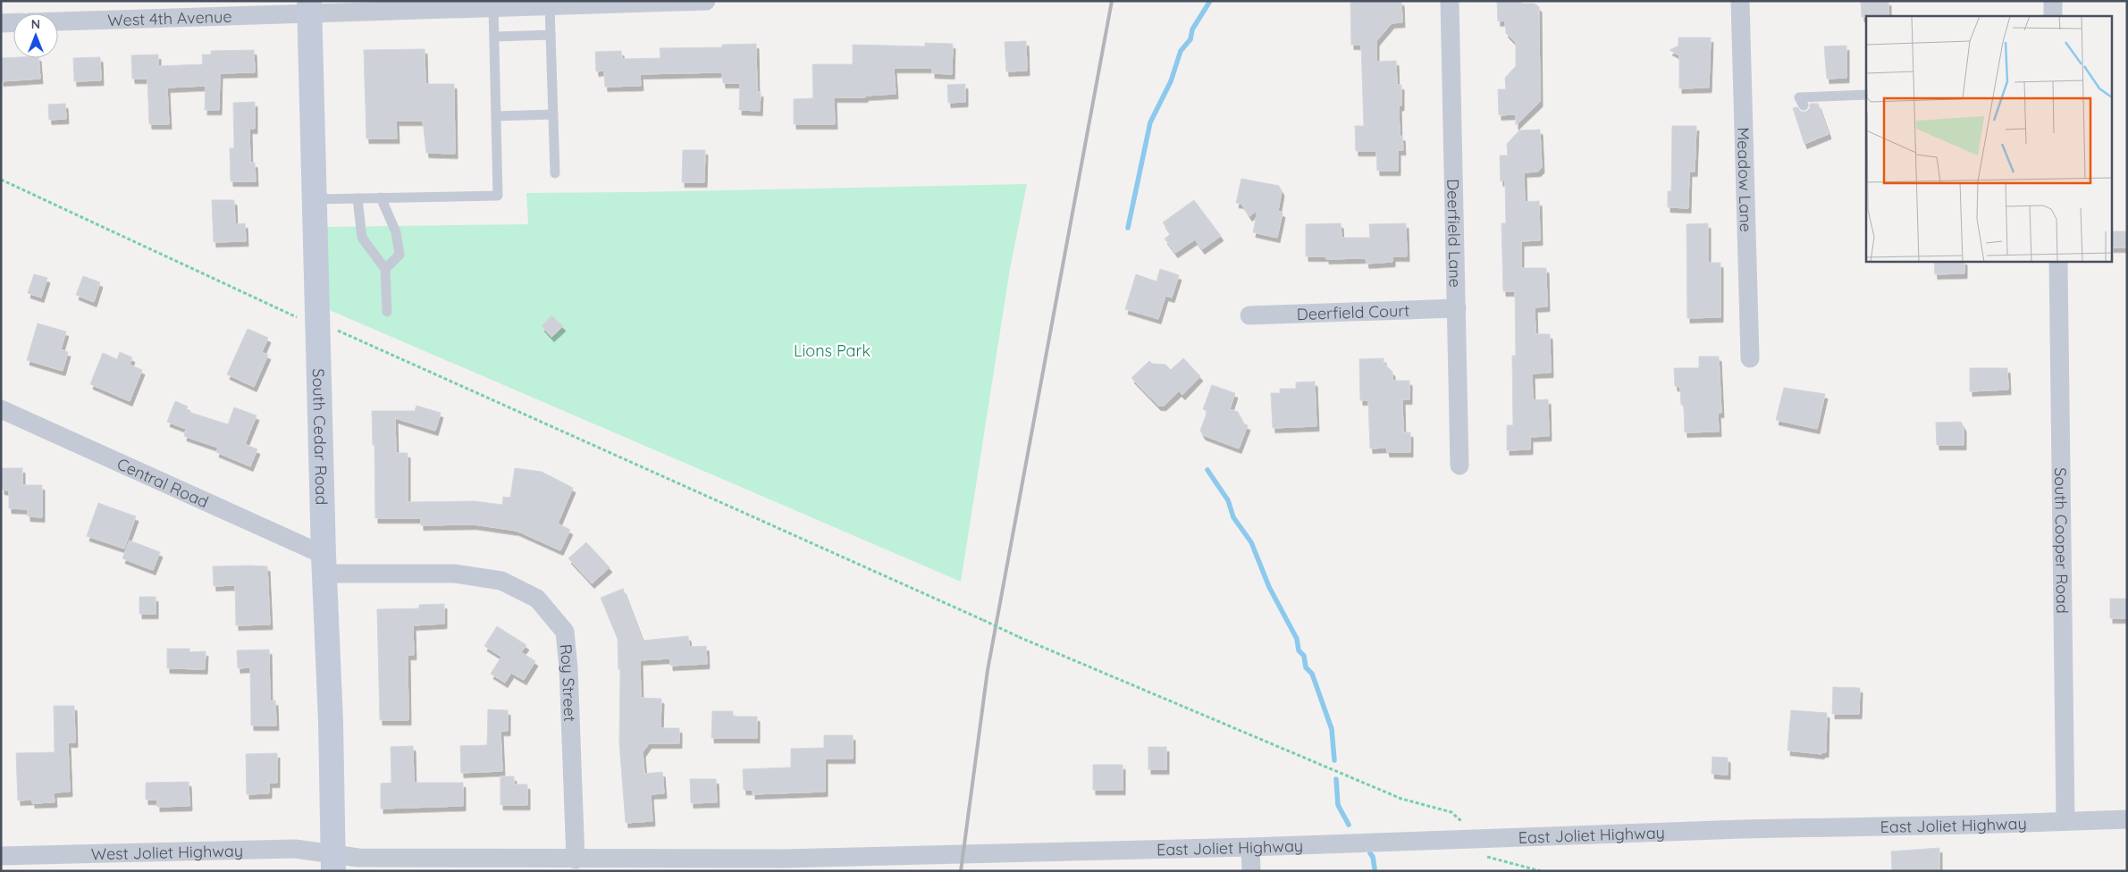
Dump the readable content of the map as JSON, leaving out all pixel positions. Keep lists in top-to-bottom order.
{
  "streets": {
    "main road": ["South Cedar Road"],
    "street": [
      "West 4th Avenue",
      "Meadow Lane",
      "Deerfield Lane",
      "Deerfield Court",
      "Central Road",
      "South Cooper Road",
      "Roy Street",
      "East Joliet Highway",
      "West Joliet Highway"
    ]
  },
  "crossings": [
    ["West 4th Avenue", "South Cedar Road"],
    ["Deerfield Lane", "Deerfield Court"],
    ["South Cedar Road", "Central Road"],
    ["South Cedar Road", "Roy Street"],
    ["South Cedar Road", "East Joliet Highway"],
    ["South Cedar Road", "West Joliet Highway"],
    ["Central Road", "Roy Street"],
    ["South Cooper Road", "East Joliet Highway"],
    ["Roy Street", "East Joliet Highway"],
    ["East Joliet Highway", "West Joliet Highway"]
  ],
  "parks": ["Lions Park"],
  "north": "top"
}
